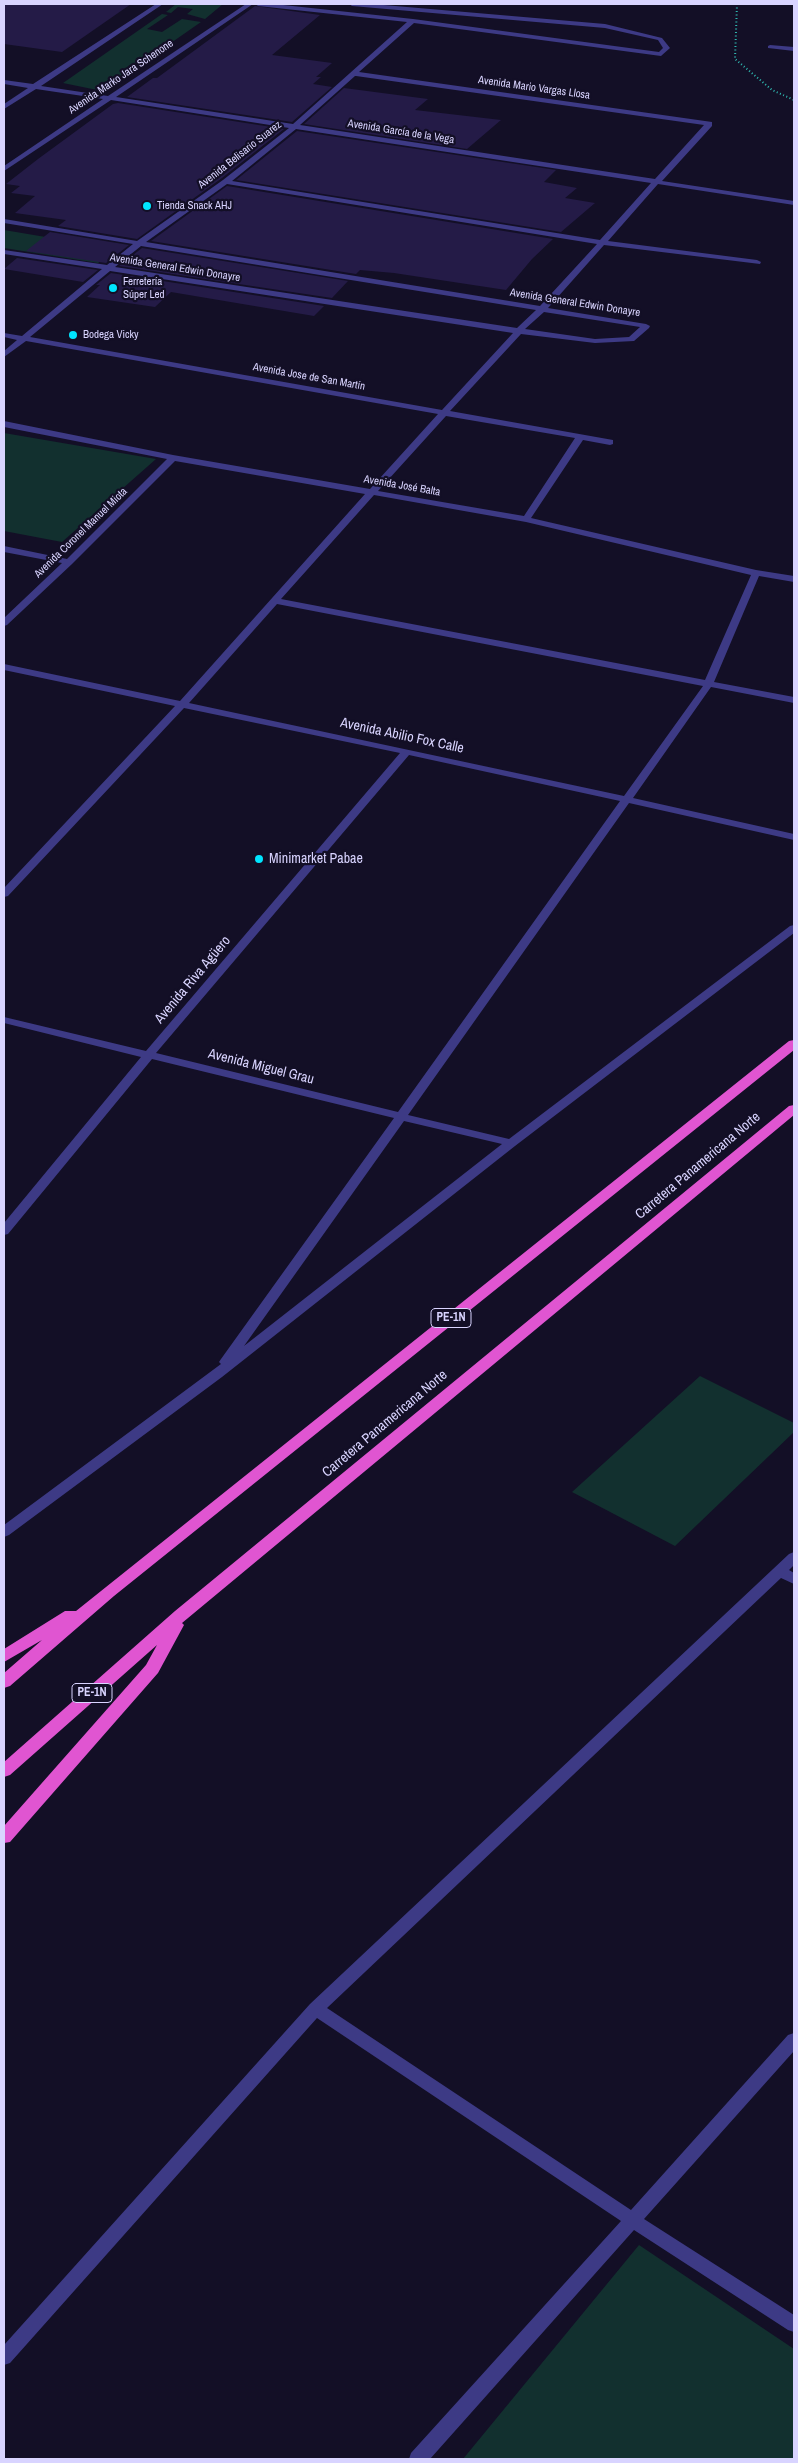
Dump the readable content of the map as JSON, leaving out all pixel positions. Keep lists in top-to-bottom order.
{
  "streets": {
    "highway": ["Carretera Panamericana Norte", "PE-1N"],
    "street": [
      "Avenida Marko Jara Schenone",
      "Avenida Mario Vargas Llosa",
      "Avenida García de la Vega",
      "Avenida Belisario Suarez",
      "Avenida General Edwin Donayre",
      "Avenida Jose de San Martín",
      "Avenida José Balta",
      "Avenida Coronel Manuel Miota",
      "Avenida Abilio Fox Calle",
      "Avenida Riva Agüero",
      "Avenida Miguel Grau"
    ]
  },
  "crossings": [
    ["Avenida Marko Jara Schenone", "Avenida García de la Vega"],
    ["Avenida Mario Vargas Llosa", "Avenida García de la Vega"],
    ["Avenida Mario Vargas Llosa", "Avenida Belisario Suarez"],
    ["Avenida García de la Vega", "Avenida Belisario Suarez"],
    ["Avenida Belisario Suarez", "Avenida General Edwin Donayre"],
    ["Avenida Belisario Suarez", "Avenida Jose de San Martín"],
    ["Avenida José Balta", "Avenida Coronel Manuel Miota"],
    ["Avenida Abilio Fox Calle", "Avenida Riva Agüero"],
    ["Avenida Riva Agüero", "Avenida Miguel Grau"]
  ],
  "places": [
    "Tienda Snack AHJ",
    "Ferretería Súper Led",
    "Bodega Vicky",
    "Minimarket Pabae"
  ]
}
